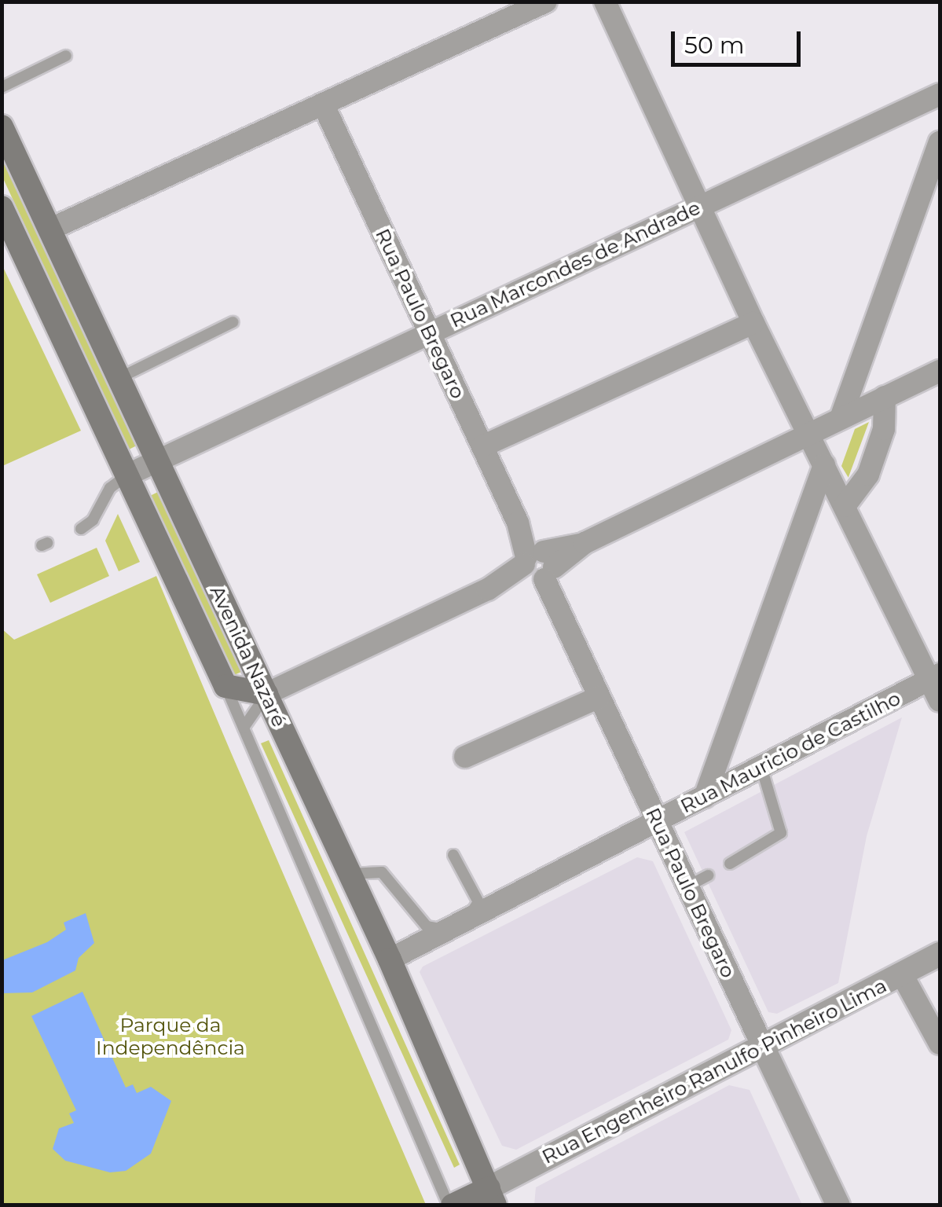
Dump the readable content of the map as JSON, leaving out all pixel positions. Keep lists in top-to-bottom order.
{
  "streets": {
    "main road": ["Avenida Nazaré"],
    "street": [
      "Rua Marcondes de Andrade",
      "Rua Paulo Bregaro",
      "Rua Mauricio de Castilho",
      "Rua Engenheiro Ranulfo Pinheiro Lima"
    ]
  },
  "crossings": [
    ["Rua Marcondes de Andrade", "Rua Paulo Bregaro"],
    ["Rua Marcondes de Andrade", "Avenida Nazaré"],
    ["Rua Paulo Bregaro", "Rua Mauricio de Castilho"],
    ["Rua Paulo Bregaro", "Rua Engenheiro Ranulfo Pinheiro Lima"],
    ["Avenida Nazaré", "Rua Mauricio de Castilho"],
    ["Avenida Nazaré", "Rua Engenheiro Ranulfo Pinheiro Lima"]
  ],
  "parks": ["Parque da Independência"],
  "scale_bar": "50 m"
}
